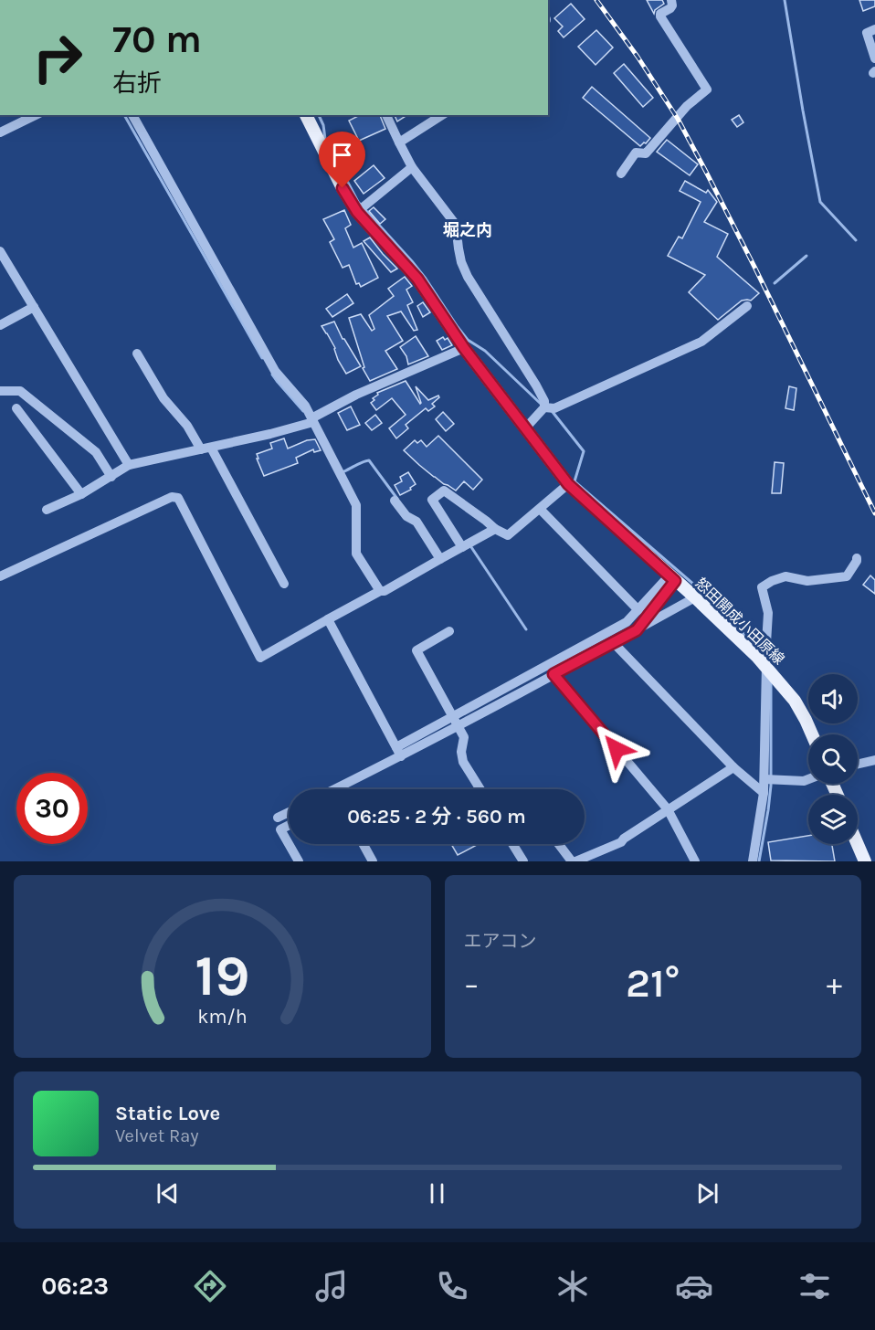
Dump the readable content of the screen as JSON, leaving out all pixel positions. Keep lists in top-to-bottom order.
{
  "streets": {
    "main road": ["怒田開成小田原線"]
  },
  "districts": ["堀之内"],
  "page": {
    "turn": ["70 m", "右折"],
    "limit": "30",
    "trip": "06:25 · 2 分 · 560 m",
    "tile": "エアコン",
    "heat": ["−", "21°", "+"],
    "song": ["Static Love", "Velvet Ray"],
    "tabs": "06:23",
    "gauge": ["19", "km/h"]
  }
}
